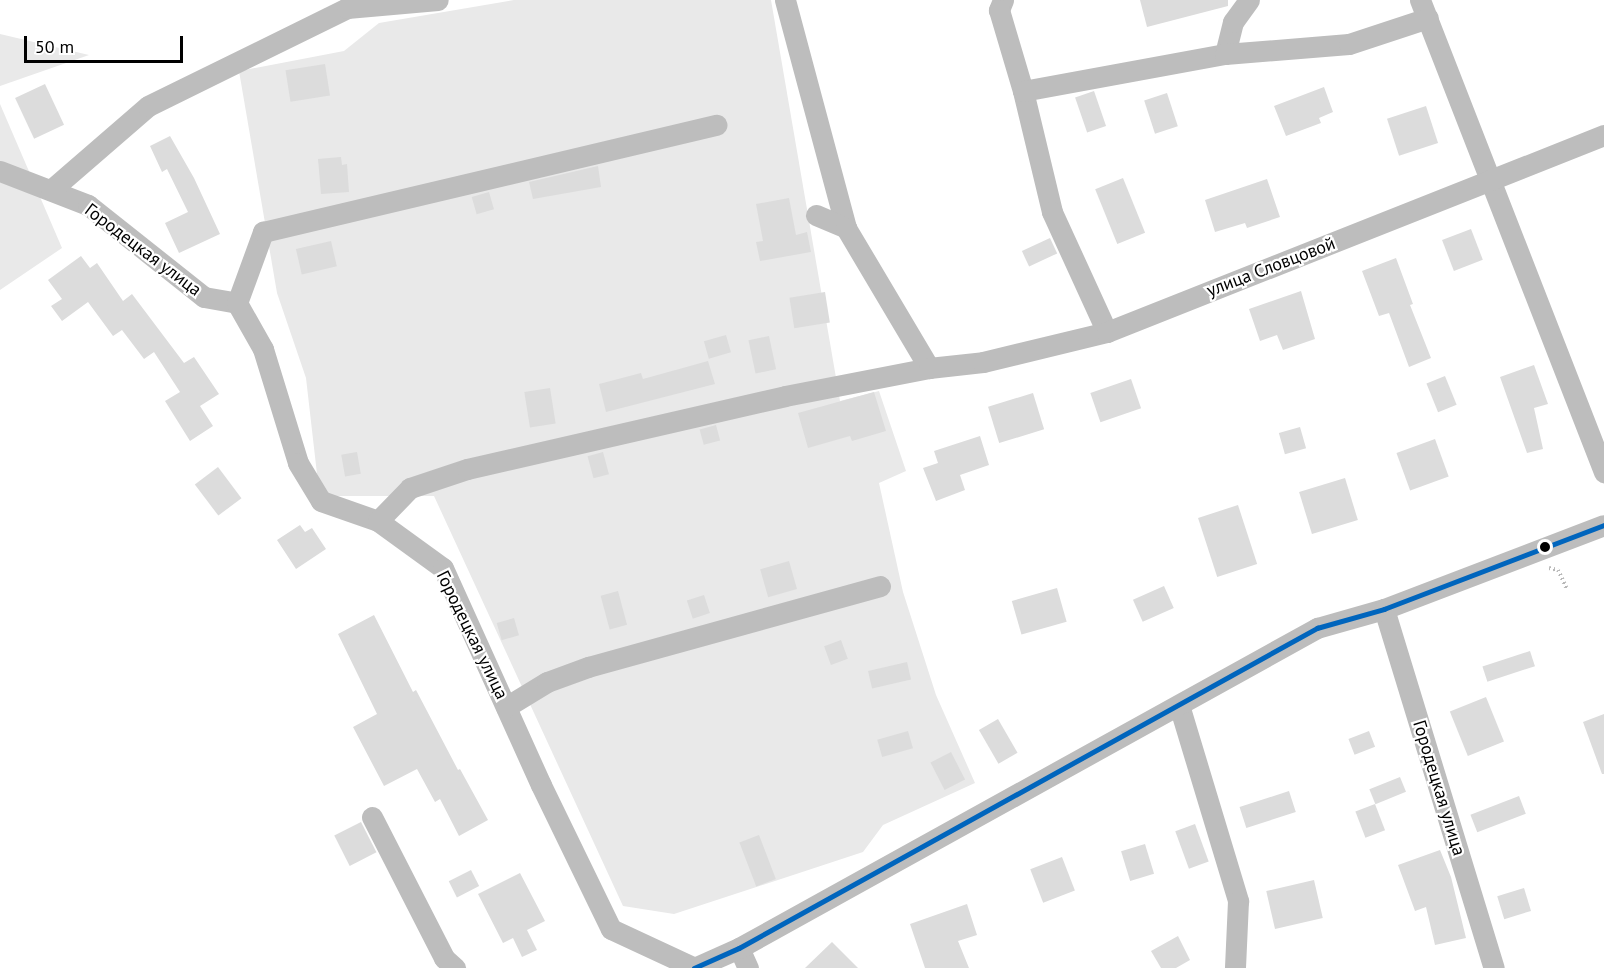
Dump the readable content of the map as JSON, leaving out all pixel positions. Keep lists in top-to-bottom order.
{
  "streets": {
    "street": ["Городецкая улица", "улица Словцовой"]
  },
  "crossings": [
    ["Городецкая улица", "улица Словцовой"]
  ],
  "scale_bar": "50 m"
}
